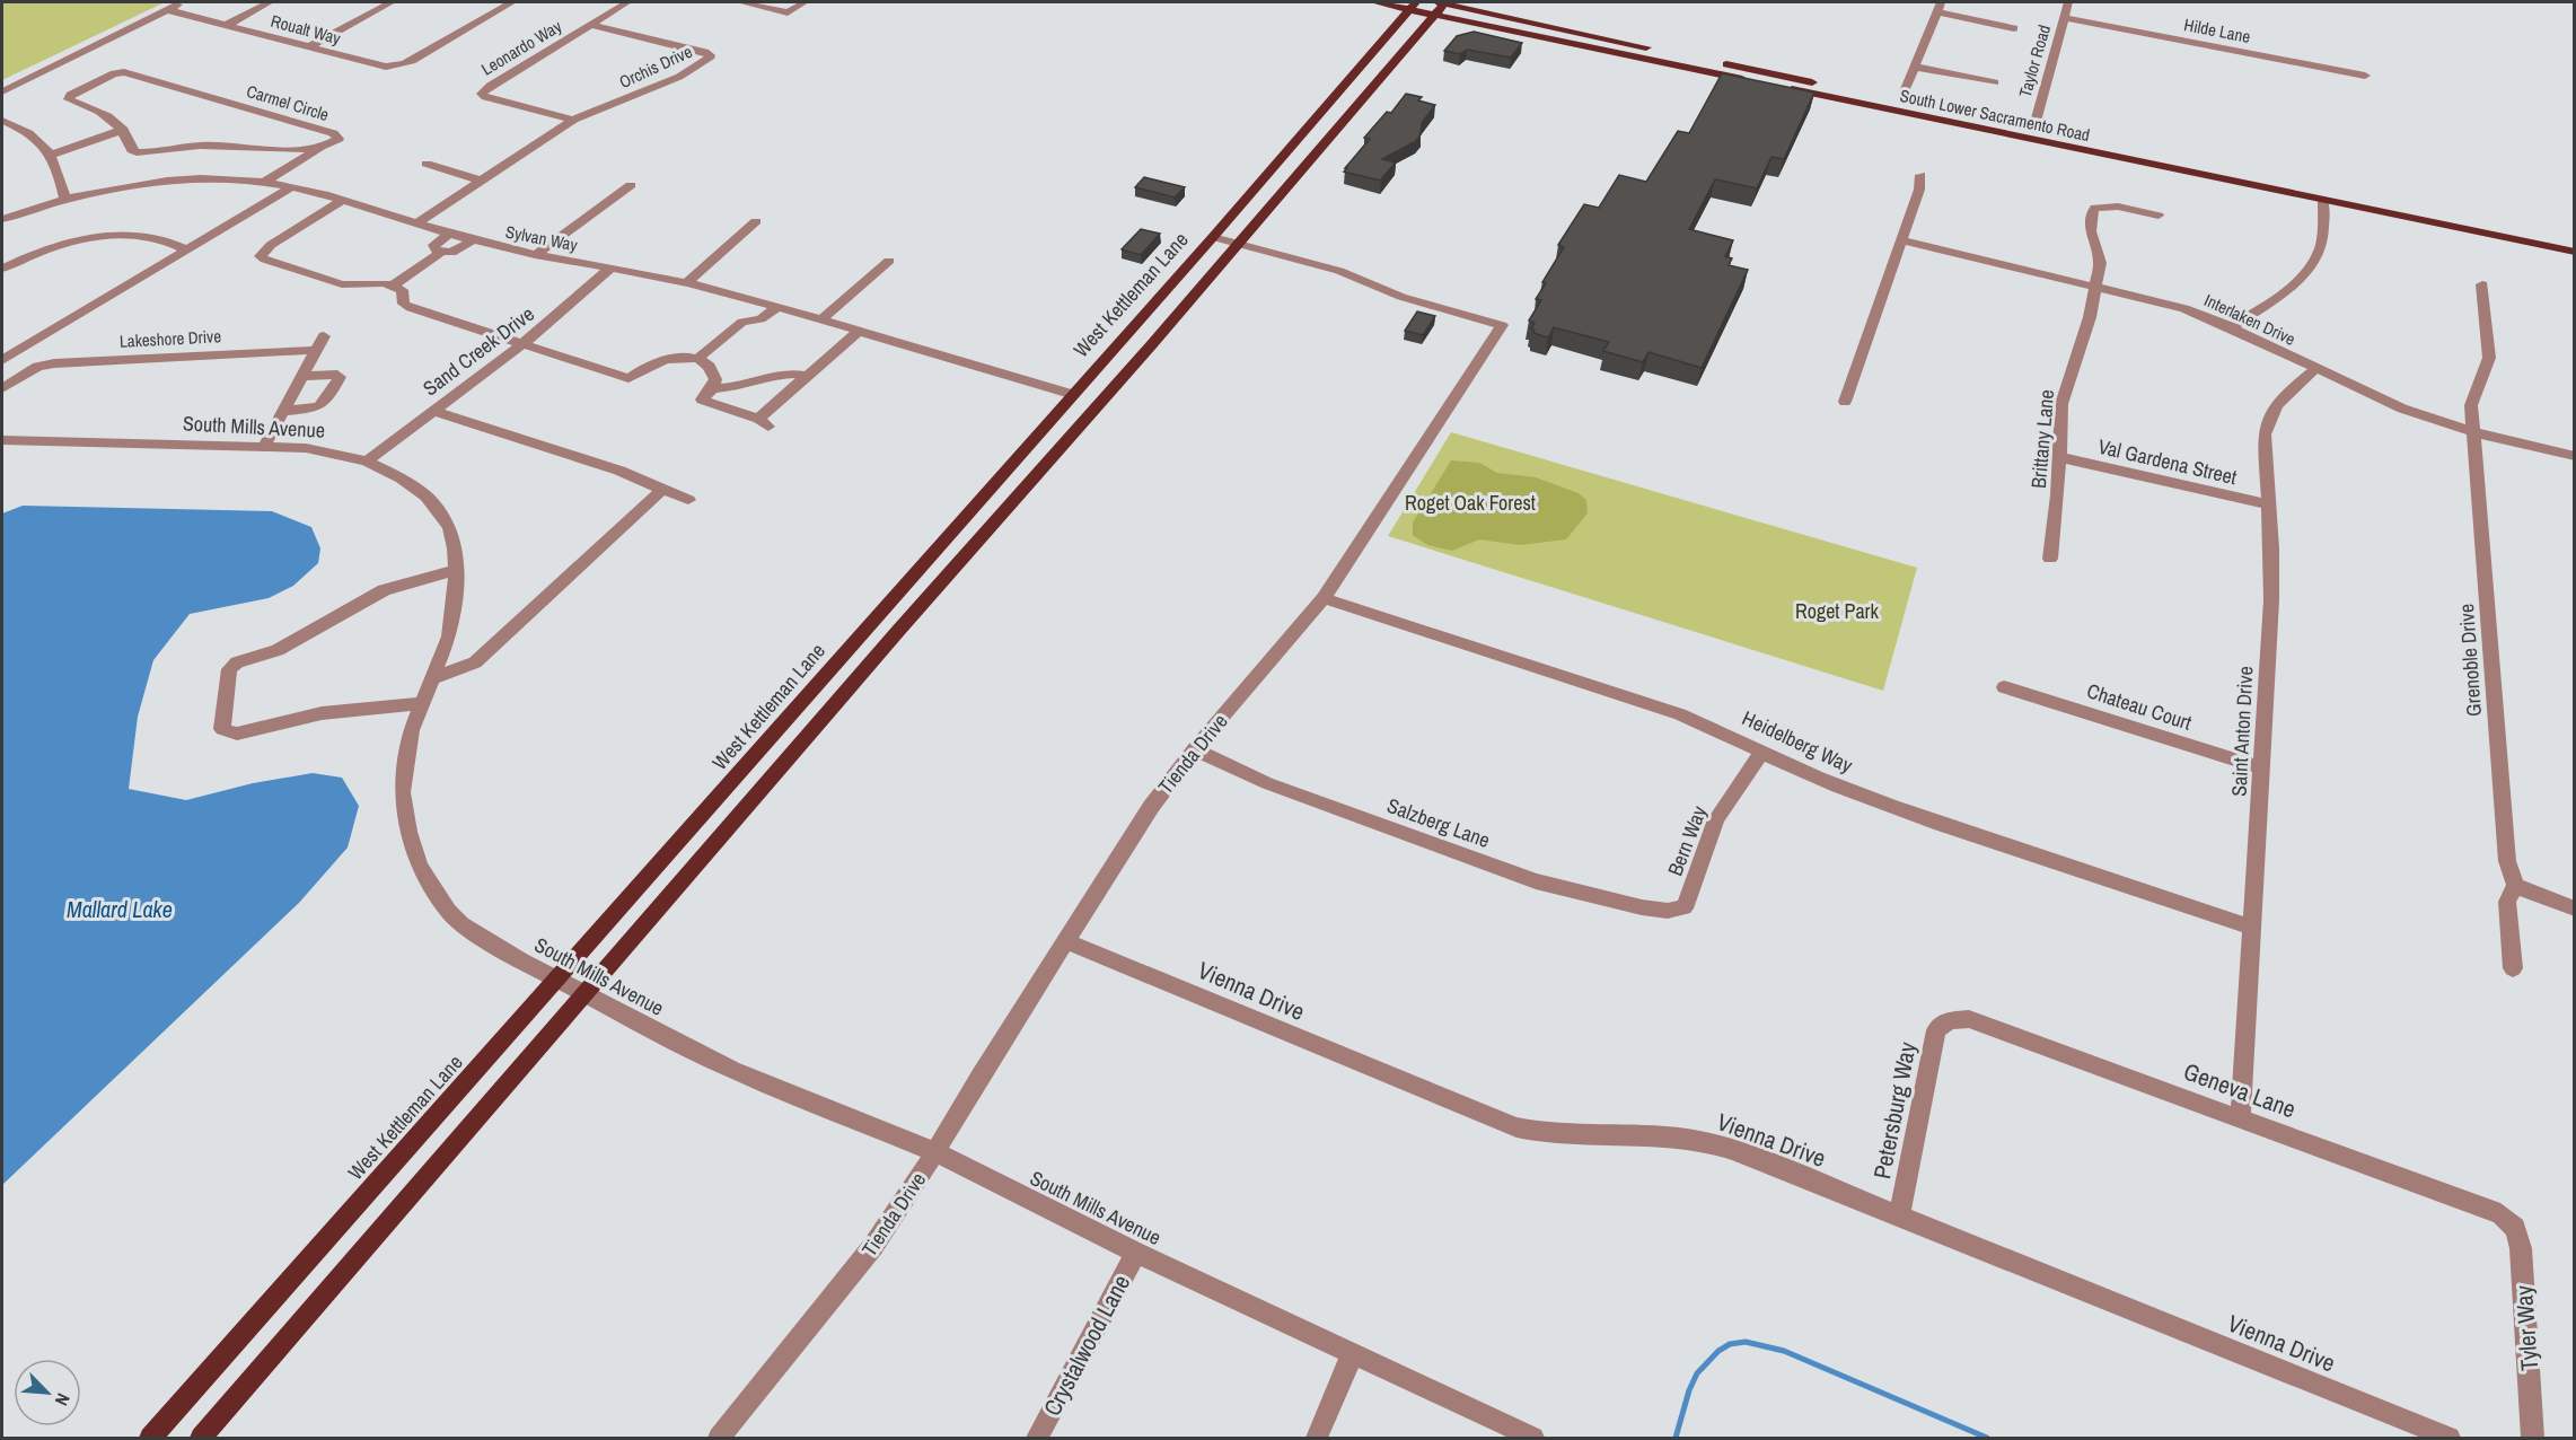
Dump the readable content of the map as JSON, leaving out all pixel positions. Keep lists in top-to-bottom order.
{
  "streets": {
    "main road": ["South Lower Sacramento Road", "West Kettleman Lane"],
    "street": [
      "Roualt Way",
      "Hilde Lane",
      "Leonardo Way",
      "Taylor Road",
      "Orchis Drive",
      "Carmel Circle",
      "Sylvan Way",
      "Interlaken Drive",
      "Lakeshore Drive",
      "Sand Creek Drive",
      "South Mills Avenue",
      "Brittany Lane",
      "Val Gardena Street",
      "Grenoble Drive",
      "Chateau Court",
      "Saint Anton Drive",
      "Heidelberg Way",
      "Tienda Drive",
      "Salzberg Lane",
      "Bern Way",
      "Vienna Drive",
      "Geneva Lane",
      "Petersburg Way",
      "Tyler Way",
      "Crystalwood Lane"
    ]
  },
  "crossings": [
    ["Hilde Lane", "Taylor Road"],
    ["Leonardo Way", "Orchis Drive"],
    ["Taylor Road", "South Lower Sacramento Road"],
    ["South Lower Sacramento Road", "West Kettleman Lane"],
    ["Sylvan Way", "West Kettleman Lane"],
    ["Sylvan Way", "Sand Creek Drive"],
    ["West Kettleman Lane", "South Mills Avenue"],
    ["West Kettleman Lane", "Tienda Drive"],
    ["Interlaken Drive", "Brittany Lane"],
    ["Interlaken Drive", "Grenoble Drive"],
    ["Interlaken Drive", "Saint Anton Drive"],
    ["Lakeshore Drive", "South Mills Avenue"],
    ["Sand Creek Drive", "South Mills Avenue"],
    ["South Mills Avenue", "Tienda Drive"],
    ["South Mills Avenue", "Crystalwood Lane"],
    ["Brittany Lane", "Val Gardena Street"],
    ["Val Gardena Street", "Saint Anton Drive"],
    ["Chateau Court", "Saint Anton Drive"],
    ["Saint Anton Drive", "Heidelberg Way"],
    ["Saint Anton Drive", "Geneva Lane"],
    ["Heidelberg Way", "Tienda Drive"],
    ["Heidelberg Way", "Bern Way"],
    ["Tienda Drive", "Salzberg Lane"],
    ["Tienda Drive", "Vienna Drive"],
    ["Salzberg Lane", "Bern Way"],
    ["Vienna Drive", "Petersburg Way"],
    ["Geneva Lane", "Petersburg Way"],
    ["Geneva Lane", "Tyler Way"]
  ],
  "water": ["Mallard Lake"],
  "parks": ["Roget Oak Forest", "Roget Park"],
  "north": "bottom right"
}
